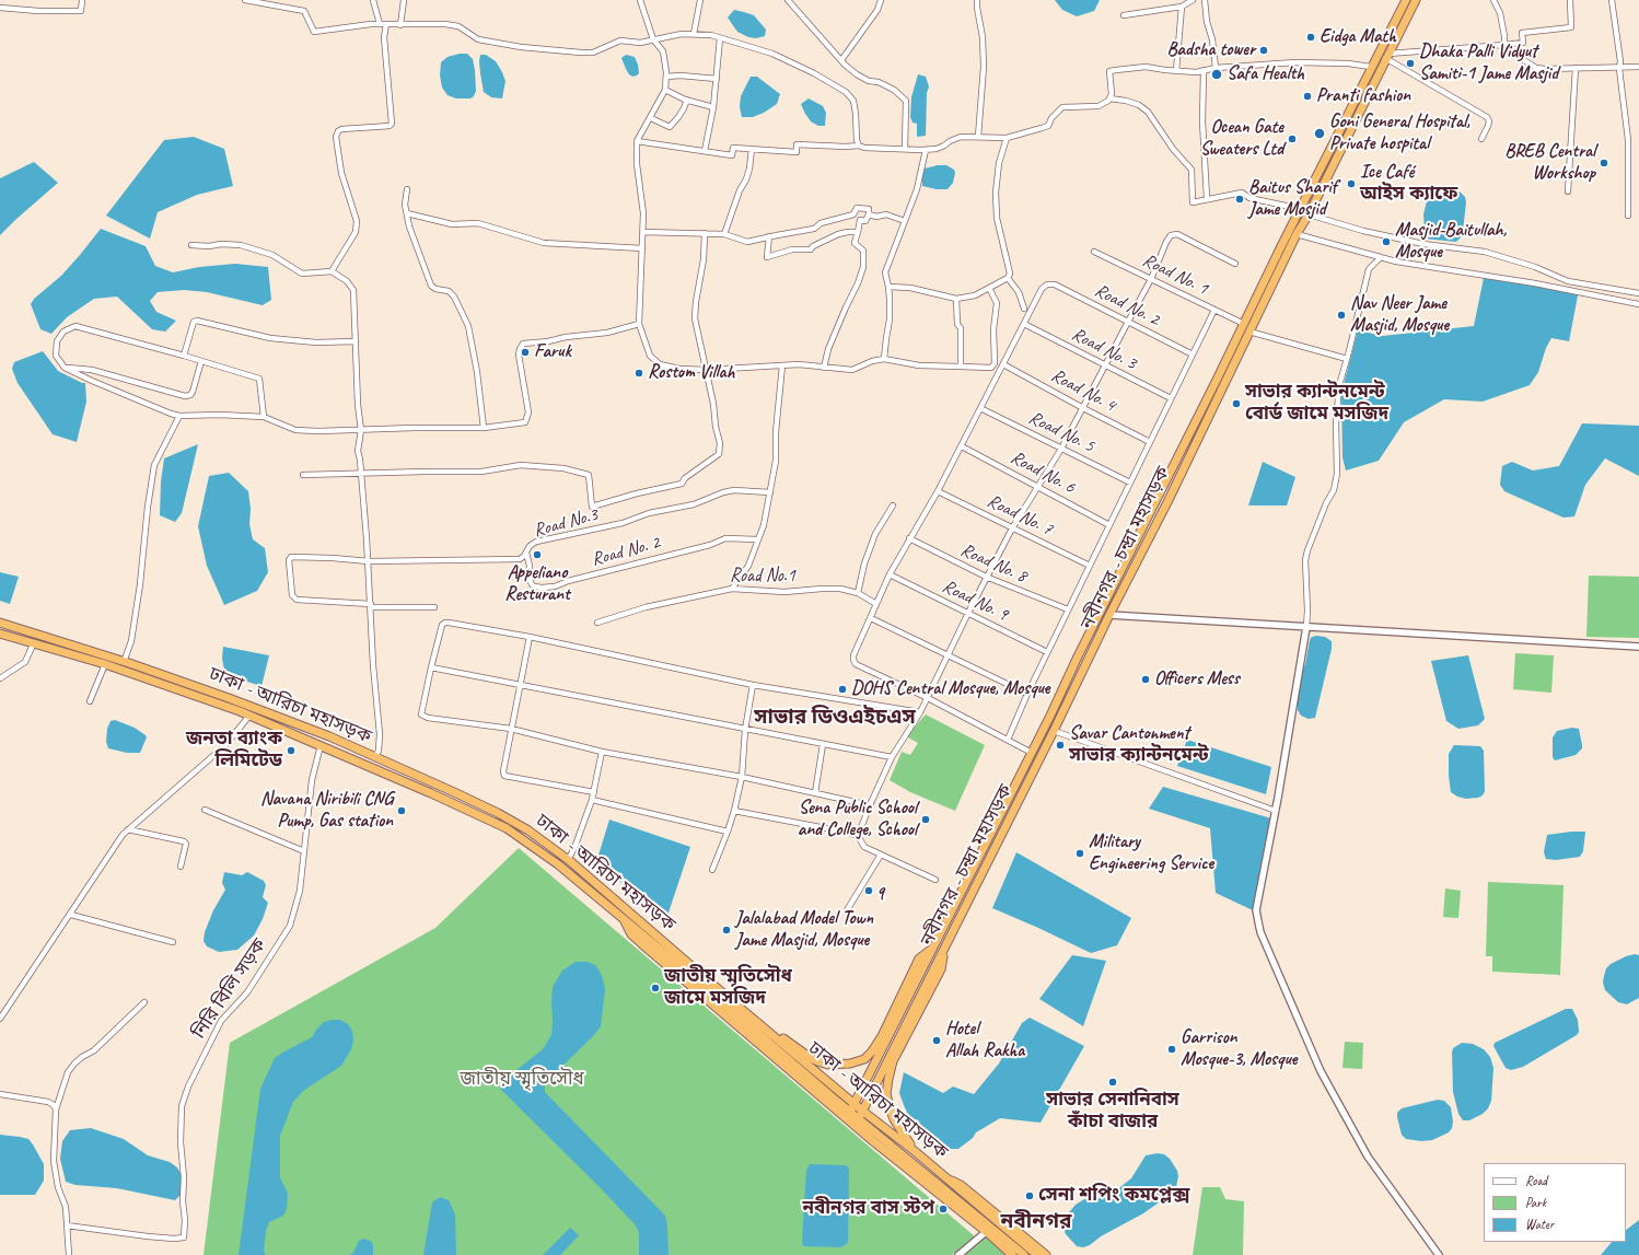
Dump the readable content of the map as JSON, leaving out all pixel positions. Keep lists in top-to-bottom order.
{
  "streets": {
    "highway": ["নবীনগর - চন্দ্রা মহাসড়ক", "ঢাকা - আরিচা মহাসড়ক"],
    "street": [
      "Road No. 1",
      "Road No. 2",
      "Road No. 3",
      "Road No. 4",
      "Road No. 5",
      "Road No. 6",
      "Road No. 7",
      "Road No.3",
      "Road No. 8",
      "Road No.1",
      "Road No. 9",
      "নিরি বিলি সড়ক"
    ]
  },
  "crossings": [
    ["Road No. 1", "নবীনগর - চন্দ্রা মহাসড়ক"],
    ["Road No. 2", "Road No. 3"],
    ["Road No. 2", "Road No.3"],
    ["নবীনগর - চন্দ্রা মহাসড়ক", "ঢাকা - আরিচা মহাসড়ক"]
  ],
  "districts": ["সাভার ডিওএইচএস", "নবীনগর"],
  "parks": ["জাতীয় স্মৃতিসৌধ"],
  "places": [
    "Eidga Math",
    "Badsha tower",
    "Dhaka Palli Vidyut Samiti-1 Jame Masjid",
    "Safa Health",
    "Pranti fashion",
    "Goni General Hospital, Private hospital",
    "Ocean Gate Sweaters Ltd",
    "BREB Central Workshop",
    "Ice Café আইস ক্যাফে",
    "Baitus Sharif Jame Mosjid",
    "Masjid-Baitullah, Mosque",
    "Nav Neer Jame Masjid, Mosque",
    "Faruk",
    "Rostom Villah",
    "সাভার ক্যান্টনমেন্ট বোর্ড জামে মসজিদ",
    "Appeliano Resturant",
    "Officers Mess",
    "DOHS Central Mosque, Mosque",
    "Savar Cantonment সাভার ক্যান্টনমেন্ট",
    "জনতা ব্যাংক লিমিটেড",
    "Navana Niribili CNG Pump, Gas station",
    "Sena Public School and College, School",
    "Military Engineering Service",
    "q",
    "Jalalabad Model Town Jame Masjid, Mosque",
    "জাতীয় স্মৃতিসৌধ জামে মসজিদ",
    "Hotel Allah Rakha",
    "Garrison Mosque-3, Mosque",
    "সাভার সেনানিবাস কাঁচা বাজার",
    "সেনা শপিং কমপ্লেক্স",
    "নবীনগর বাস স্টপ"
  ],
  "legend": ["Road", "Park", "Water"]
}
